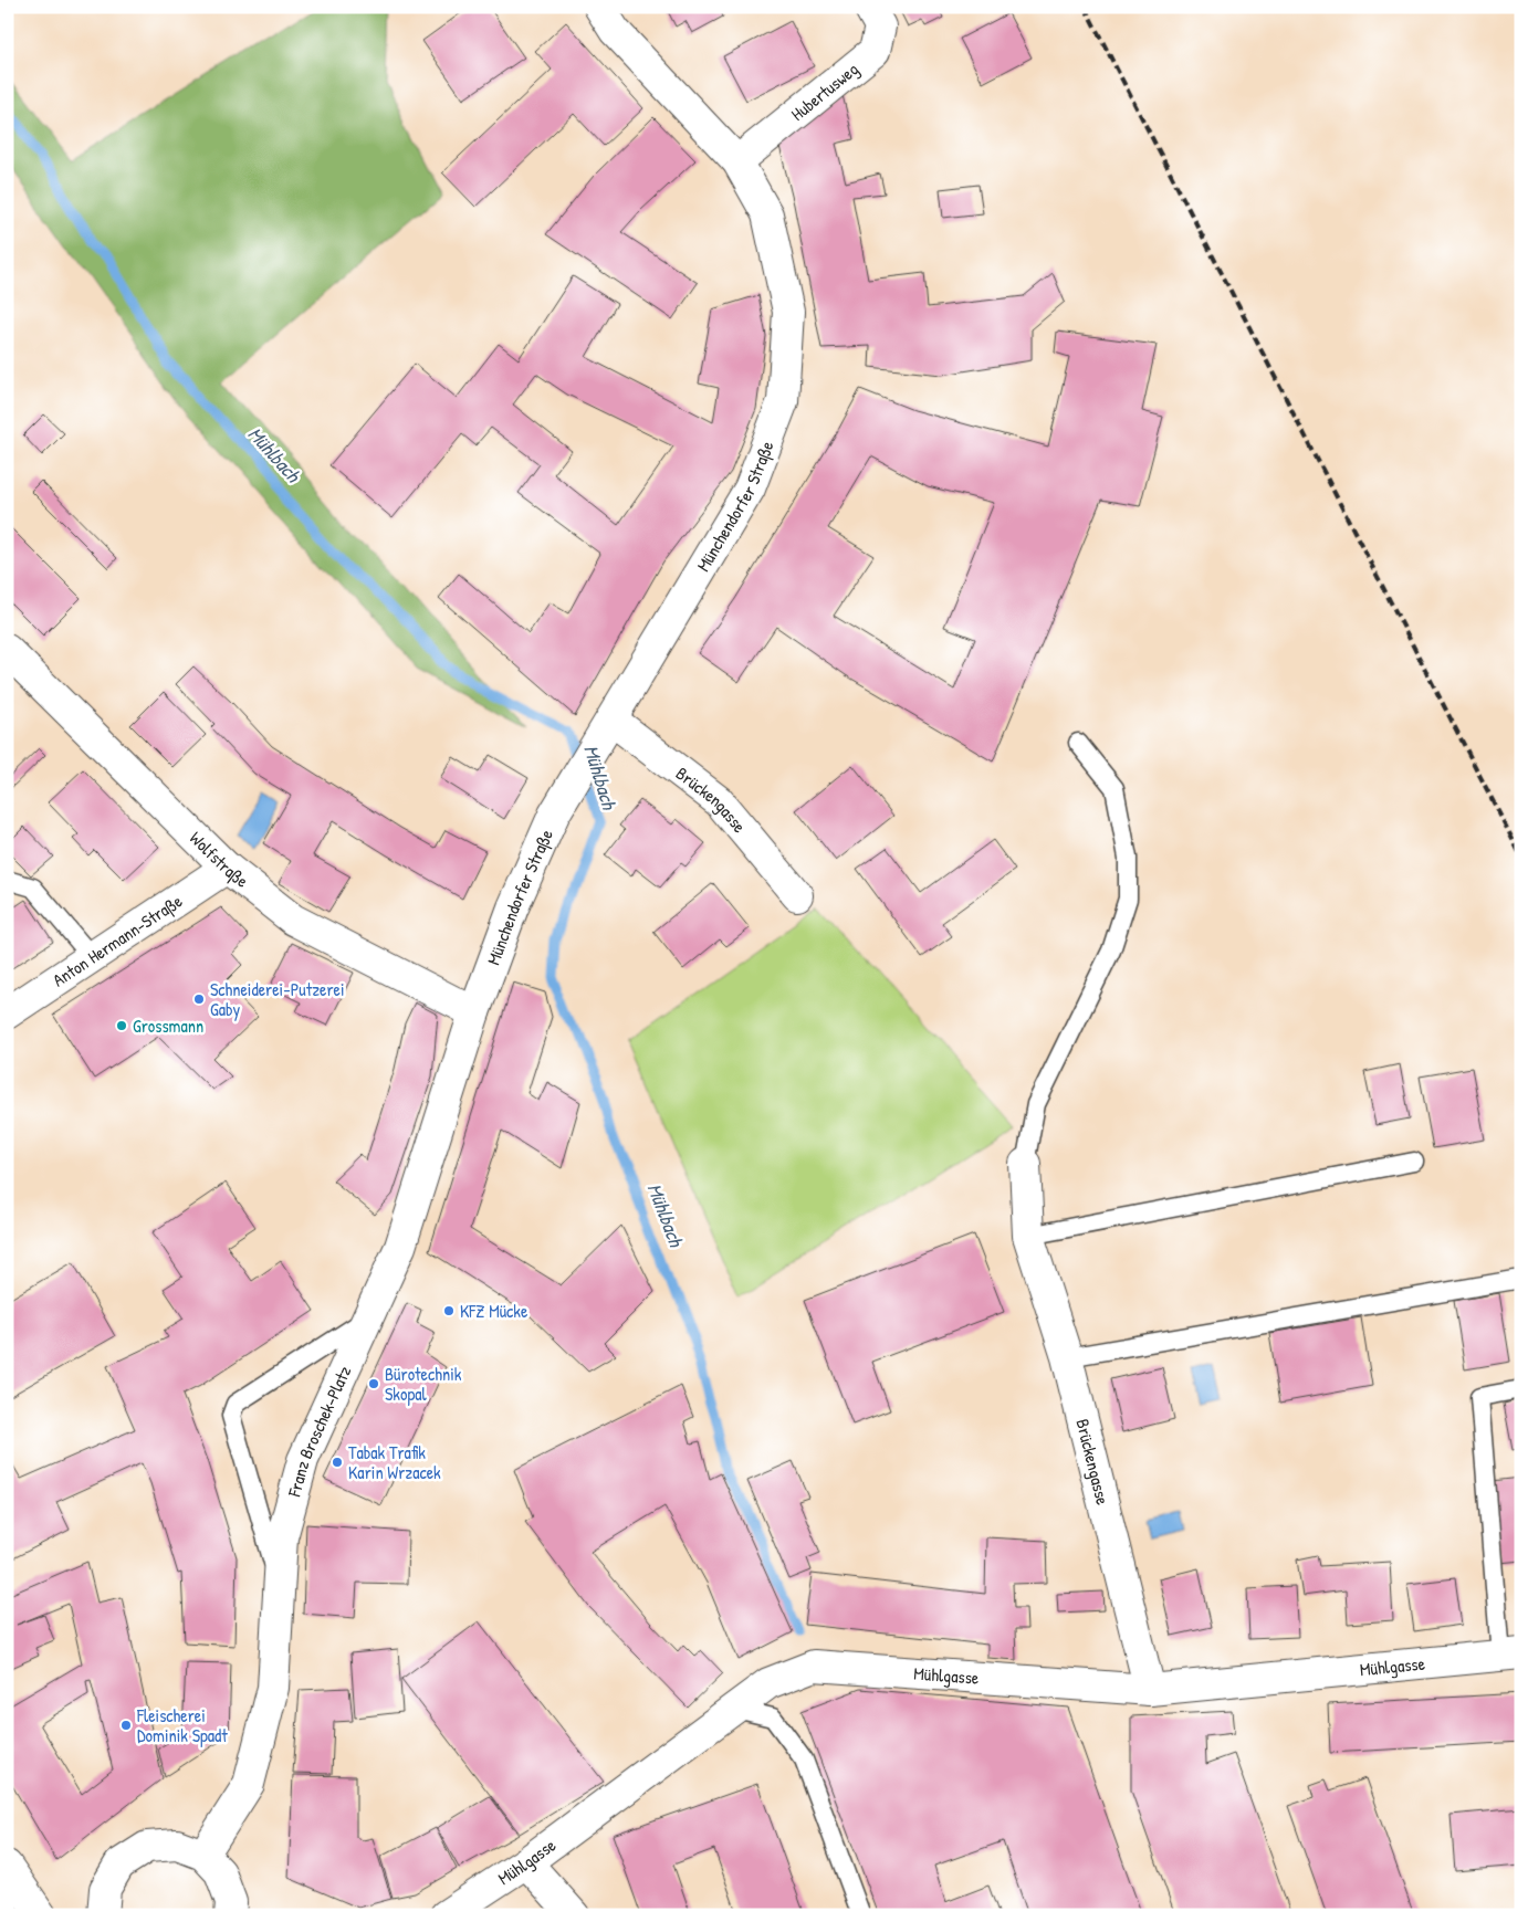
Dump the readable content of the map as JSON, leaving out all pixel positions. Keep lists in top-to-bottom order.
{
  "streets": {
    "street": [
      "Hubertusweg",
      "Münchendorfer Straße",
      "Brückengasse",
      "Wolfstraße",
      "Anton Hermann-Straße",
      "Franz Broschek-Platz",
      "Mühlgasse"
    ]
  },
  "crossings": [
    ["Hubertusweg", "Münchendorfer Straße"],
    ["Münchendorfer Straße", "Brückengasse"],
    ["Münchendorfer Straße", "Wolfstraße"],
    ["Münchendorfer Straße", "Franz Broschek-Platz"],
    ["Brückengasse", "Mühlgasse"],
    ["Wolfstraße", "Anton Hermann-Straße"],
    ["Wolfstraße", "Franz Broschek-Platz"]
  ],
  "water": ["Mühlbach"],
  "places": [
    "Schneiderei-Putzerei Gaby",
    "Grossmann",
    "KFZ Mücke",
    "Bürotechnik Skopal",
    "Tabak Trafik Karin Wrzacek",
    "Fleischerei Dominik Spadt"
  ]
}
